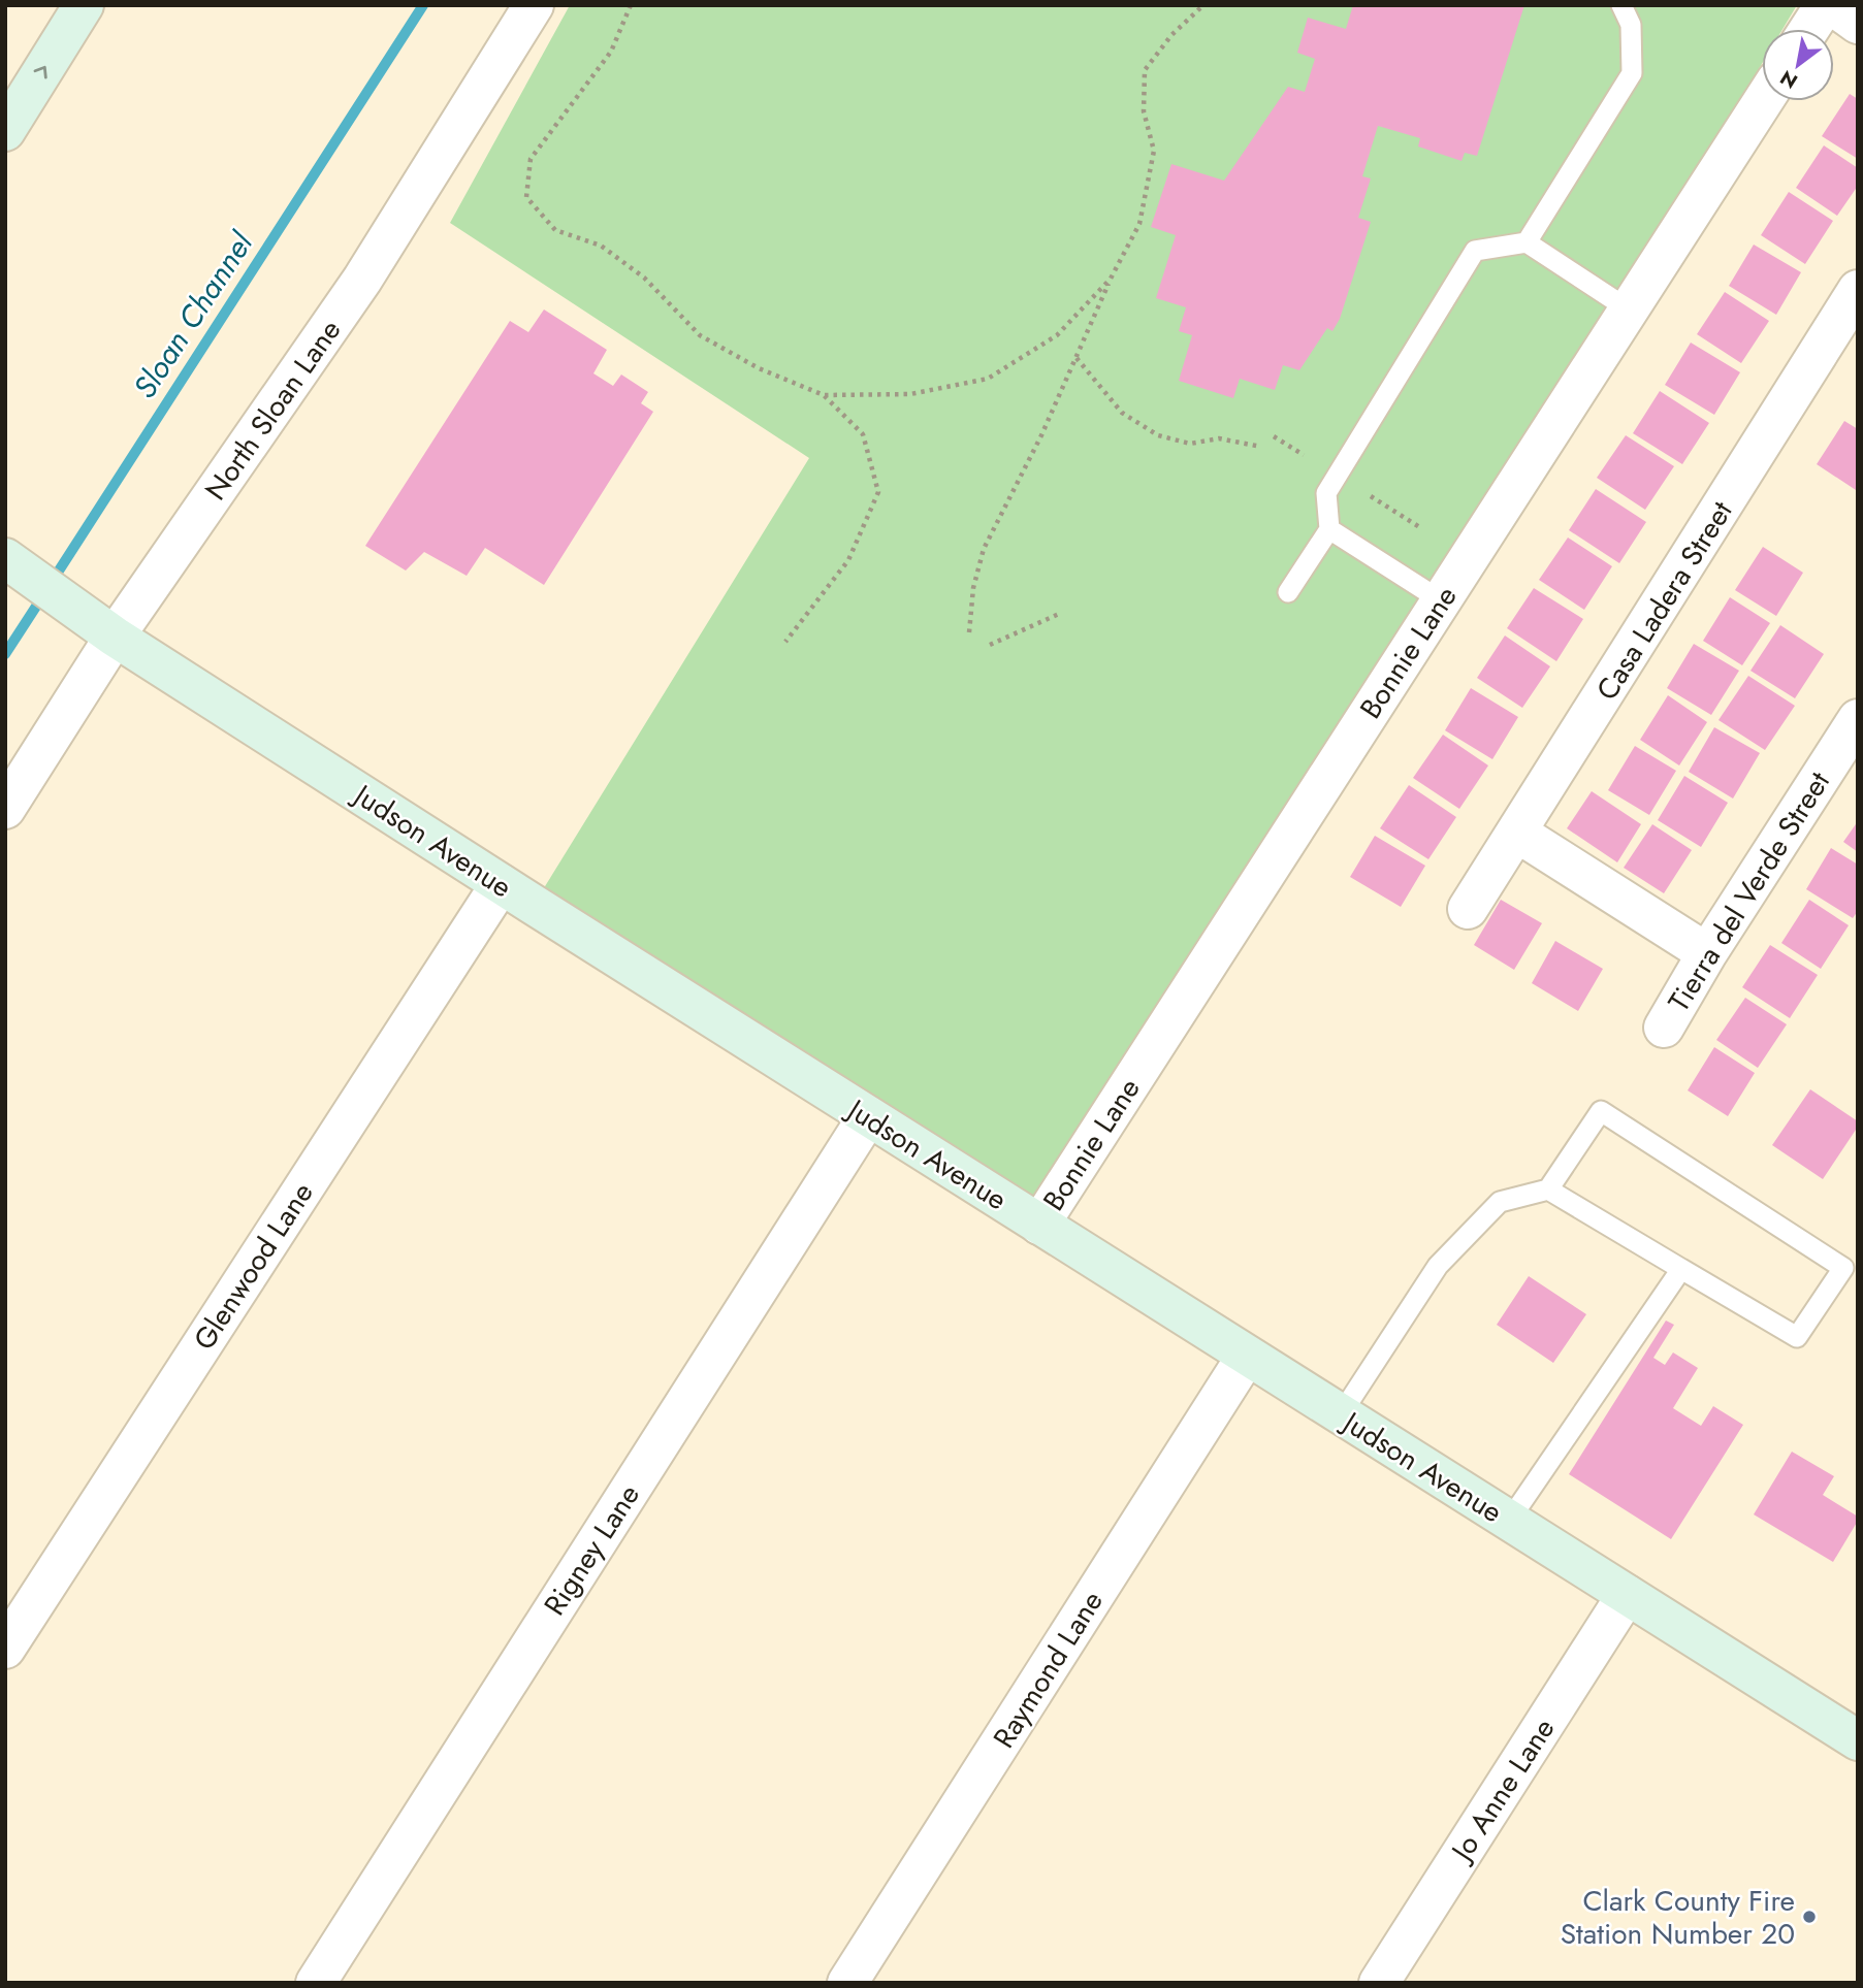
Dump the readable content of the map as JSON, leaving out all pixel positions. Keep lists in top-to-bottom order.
{
  "streets": {
    "street": [
      "North Sloan Lane",
      "Casa Ladera Street",
      "Bonnie Lane",
      "Judson Avenue",
      "Tierra del Verde Street",
      "Glenwood Lane",
      "Rigney Lane",
      "Raymond Lane",
      "Jo Anne Lane"
    ]
  },
  "crossings": [
    ["North Sloan Lane", "Judson Avenue"],
    ["Bonnie Lane", "Judson Avenue"],
    ["Judson Avenue", "Glenwood Lane"],
    ["Judson Avenue", "Rigney Lane"],
    ["Judson Avenue", "Raymond Lane"],
    ["Judson Avenue", "Jo Anne Lane"]
  ],
  "water": ["Sloan Channel"],
  "places": ["Clark County Fire Station Number 20"],
  "north": "bottom left"
}
